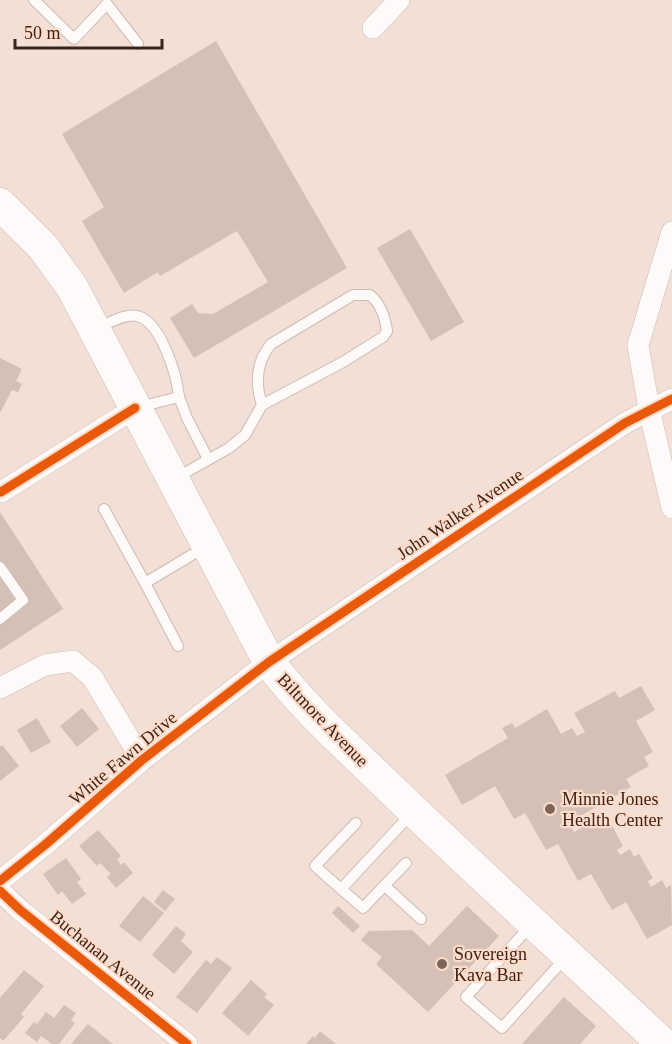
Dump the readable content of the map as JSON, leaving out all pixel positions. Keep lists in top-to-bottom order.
{
  "streets": {
    "main road": ["Biltmore Avenue"],
    "street": ["John Walker Avenue", "White Fawn Drive", "Buchanan Avenue"]
  },
  "crossings": [
    ["John Walker Avenue", "Biltmore Avenue"],
    ["John Walker Avenue", "White Fawn Drive"],
    ["Biltmore Avenue", "White Fawn Drive"]
  ],
  "places": ["Minnie Jones Health Center", "Sovereign Kava Bar"],
  "scale_bar": "50 m"
}
